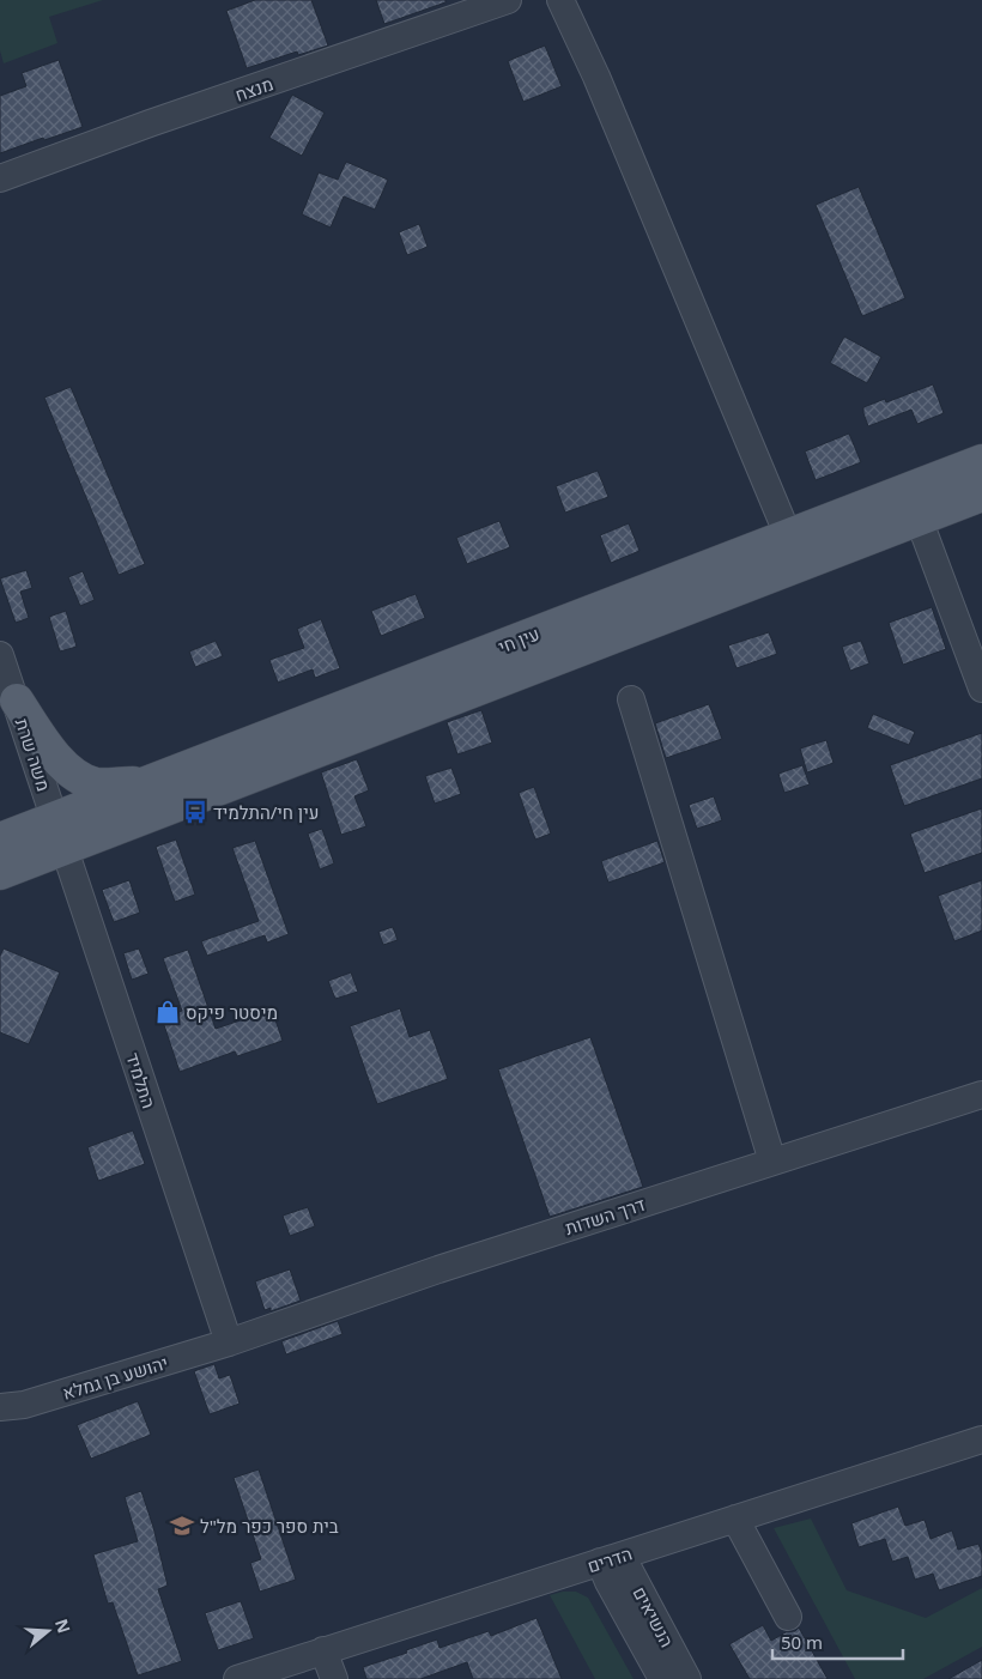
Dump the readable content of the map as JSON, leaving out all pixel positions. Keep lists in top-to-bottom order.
{
  "streets": {
    "main road": ["עין חי"],
    "street": [
      "מנצח",
      "משה שרת",
      "התלמיד",
      "דרך השדות",
      "יהושע בן גמלא",
      "הדרים",
      "הנשיאים"
    ]
  },
  "crossings": [
    ["עין חי", "משה שרת"],
    ["עין חי", "התלמיד"],
    ["משה שרת", "התלמיד"],
    ["התלמיד", "דרך השדות"],
    ["התלמיד", "יהושע בן גמלא"],
    ["דרך השדות", "יהושע בן גמלא"],
    ["הדרים", "הנשיאים"]
  ],
  "places": {
    "bus stop": ["עין חי/התלמיד"],
    "shop": ["מיסטר פיקס"],
    "school or university": ["בית ספר כפר מל\"ל"]
  },
  "scale_bar": "50 m",
  "north": "right"
}
